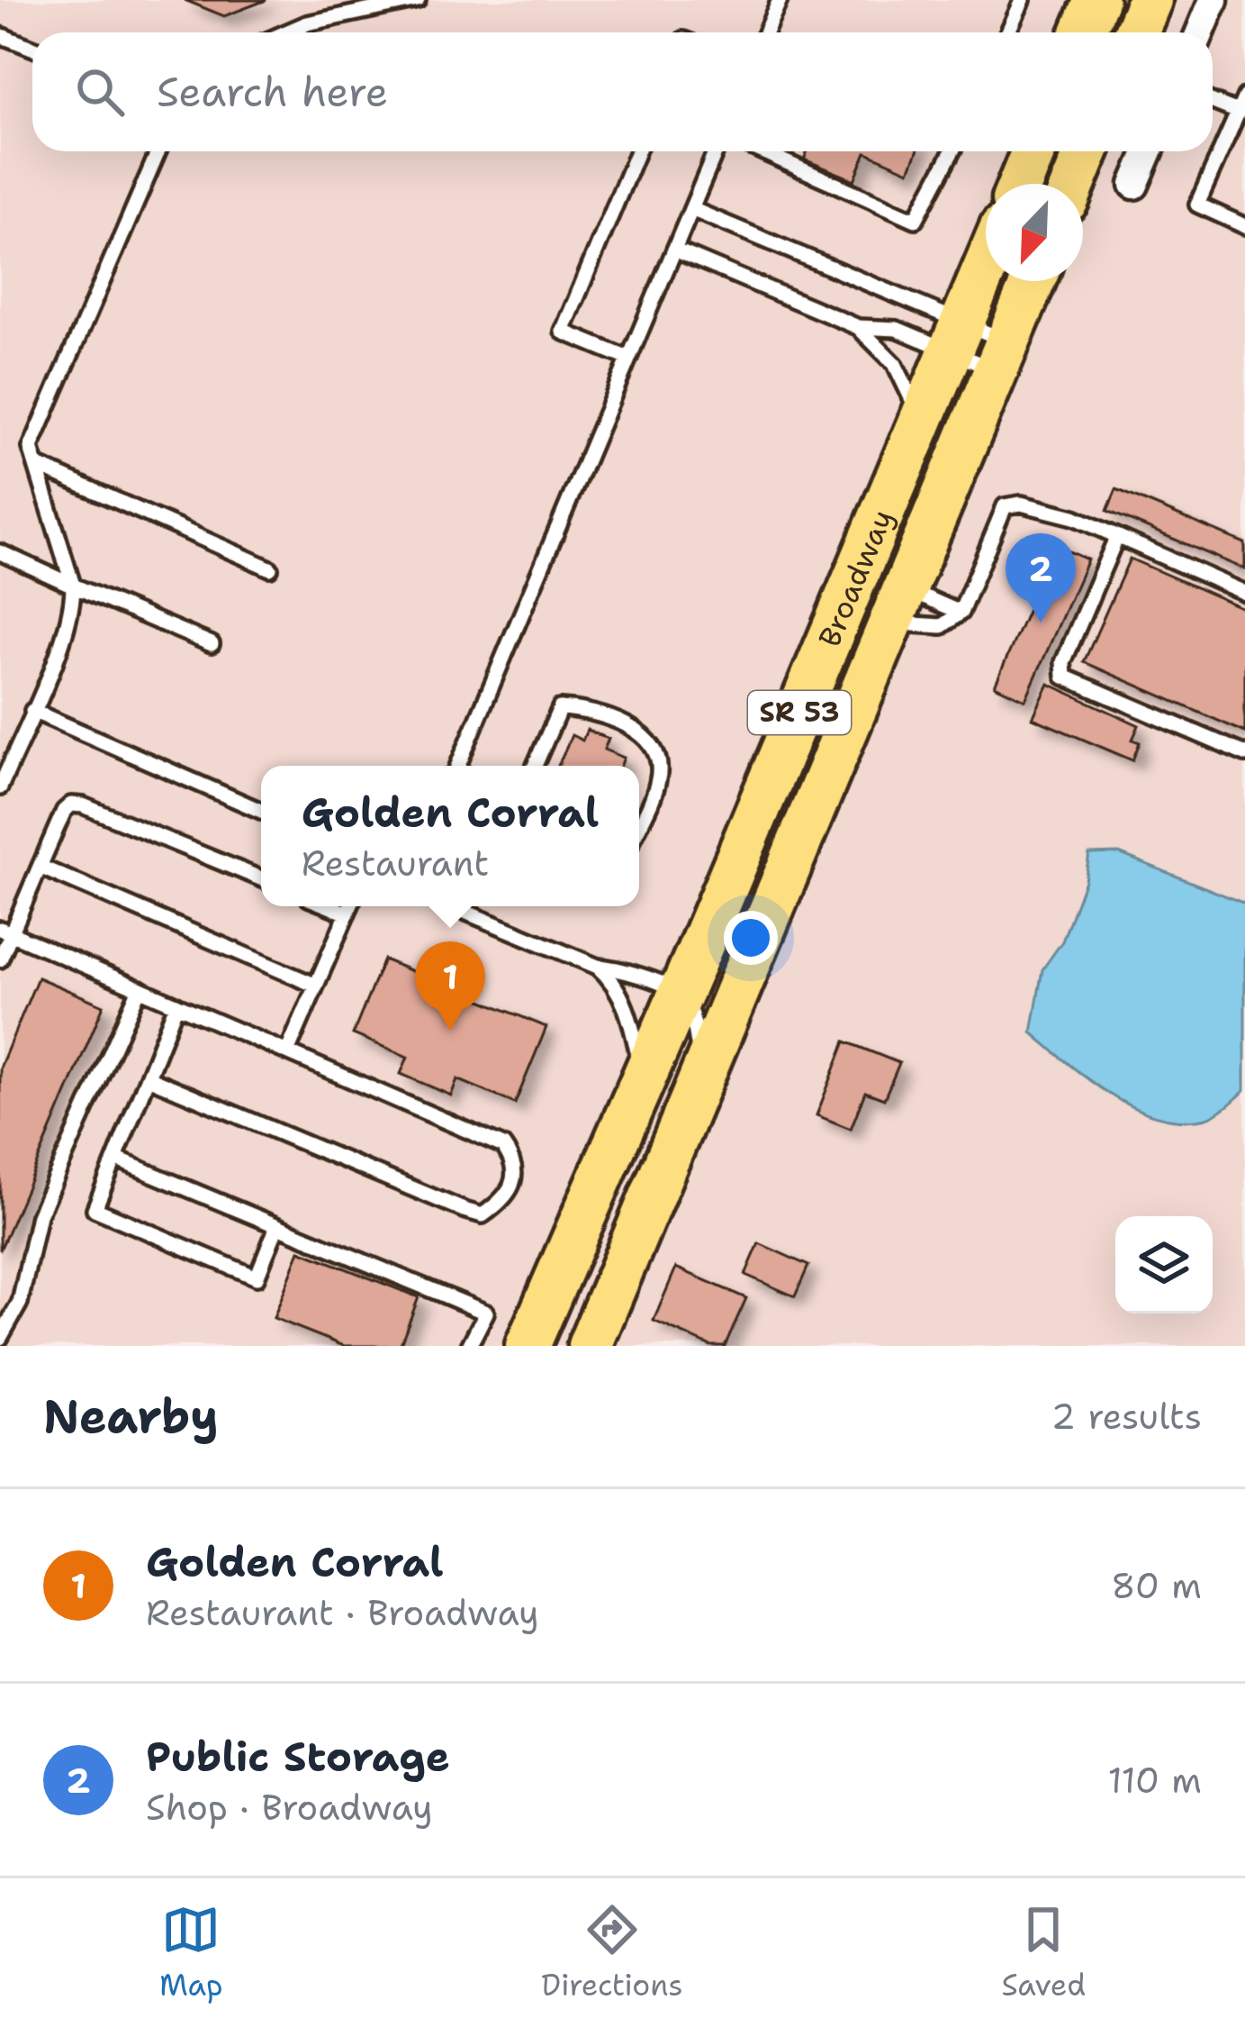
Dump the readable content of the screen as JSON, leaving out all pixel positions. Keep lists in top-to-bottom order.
{
  "streets": {
    "main road": ["Broadway", "SR 53"]
  },
  "north": "bottom left",
  "page": {
    "search": "Search here",
    "pins": ["2", "1"],
    "popup": ["Golden Corral", "Restaurant"],
    "heading": ["Nearby", "2 results"],
    "list": [
      {
        "mark": "1",
        "name": "Golden Corral",
        "note": "Restaurant · Broadway",
        "value": "80 m"
      },
      {
        "mark": "2",
        "name": "Public Storage",
        "note": "Shop · Broadway",
        "value": "110 m"
      }
    ],
    "nav": ["Map", "Directions", "Saved"]
  }
}
